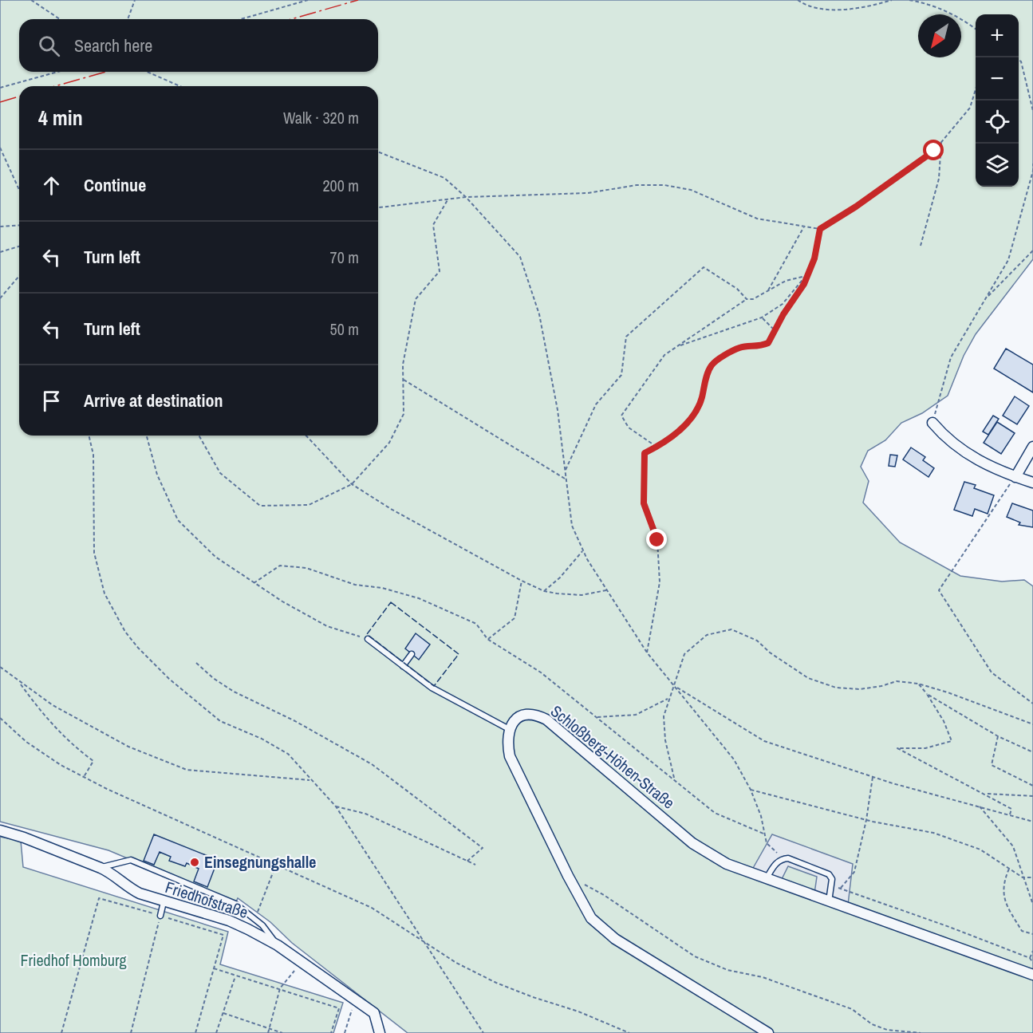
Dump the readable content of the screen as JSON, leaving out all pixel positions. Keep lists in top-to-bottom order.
{
  "streets": {
    "street": ["Schloßberg-Höhen-Straße", "Friedhofstraße"]
  },
  "parks": ["Friedhof Homburg"],
  "places": ["Einsegnungshalle"],
  "north": "bottom left",
  "page": {
    "map_buttons": ["+", "−"],
    "search": "Search here",
    "heading": ["4 min", "Walk · 320 m"],
    "list": [
      ["Continue", "200 m"],
      ["Turn left", "70 m"],
      ["Turn left", "50 m"],
      "Arrive at destination"
    ]
  }
}
